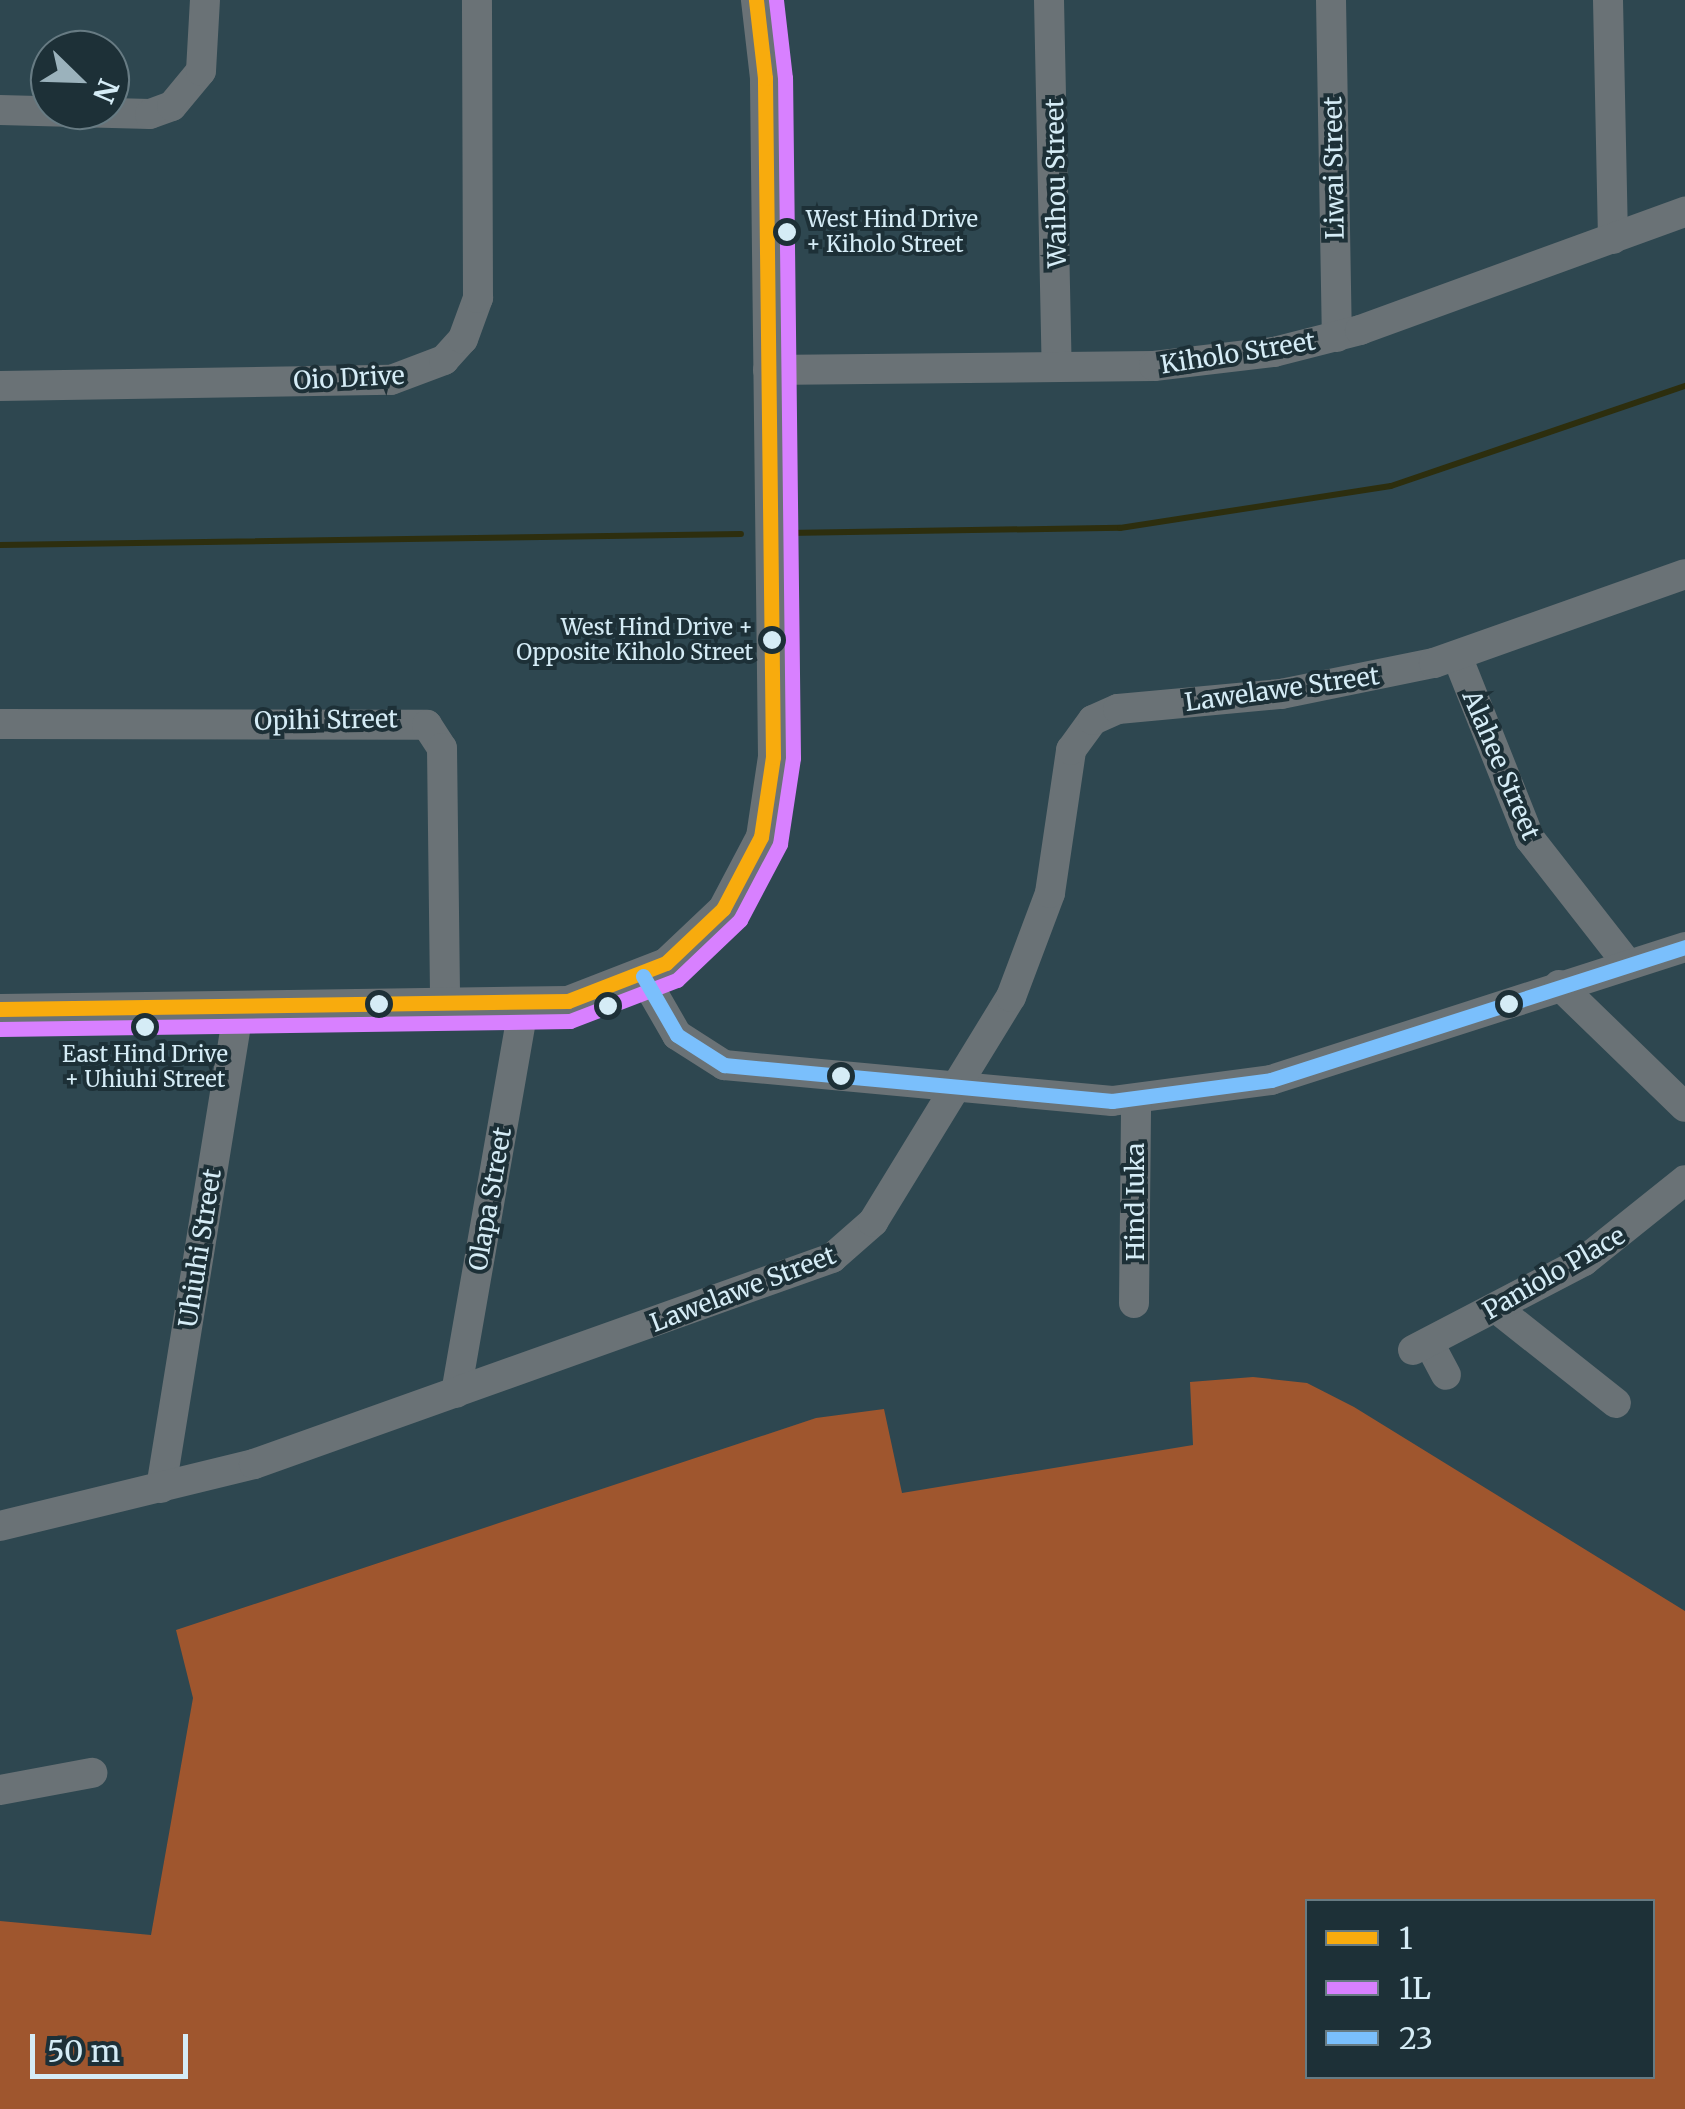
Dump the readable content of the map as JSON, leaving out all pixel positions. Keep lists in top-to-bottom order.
{
  "streets": {
    "street": [
      "Liwai Street",
      "Waihou Street",
      "Kiholo Street",
      "Oio Drive",
      "Lawelawe Street",
      "Opihi Street",
      "Alahee Street",
      "Olapa Street",
      "Hind Iuka",
      "Uhiuhi Street",
      "Paniolo Place"
    ]
  },
  "crossings": [
    ["Liwai Street", "Kiholo Street"],
    ["Waihou Street", "Kiholo Street"],
    ["Lawelawe Street", "Alahee Street"],
    ["Lawelawe Street", "Olapa Street"],
    ["Lawelawe Street", "Uhiuhi Street"]
  ],
  "places": ["West Hind Drive + Kiholo Street", "West Hind Drive + Opposite Kiholo Street", "East Hind Drive + Uhiuhi Street"],
  "lines": ["transit line 1", "transit line 1L", "transit line 23"],
  "legend": ["1", "1L", "23"],
  "scale_bar": "50 m",
  "north": "bottom right"
}
